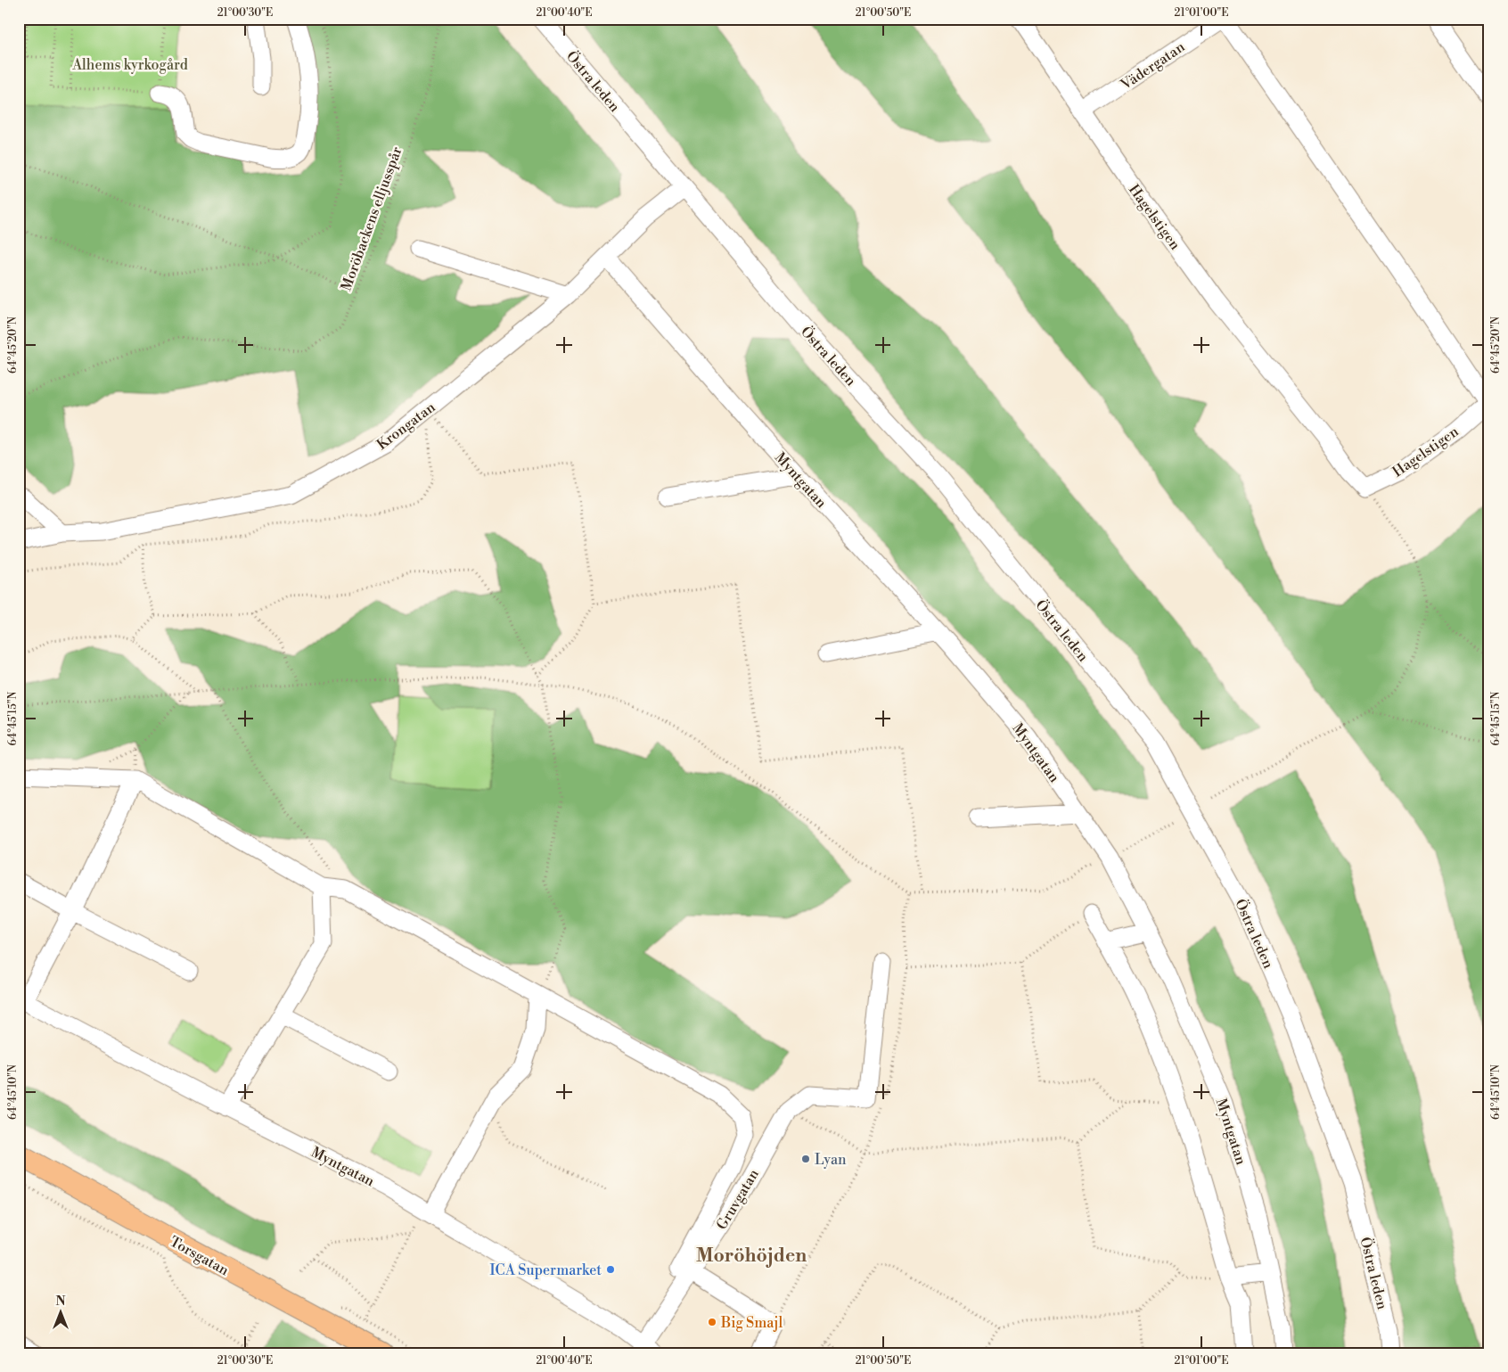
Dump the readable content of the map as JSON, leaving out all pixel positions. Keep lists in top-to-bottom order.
{
  "streets": {
    "main road": ["Torsgatan"],
    "street": [
      "Vädergatan",
      "Östra leden",
      "Hagelstigen",
      "Krongatan",
      "Myntgatan",
      "Gruvgatan"
    ],
    "path": ["Moröbackens elljusspår"]
  },
  "crossings": [
    ["Vädergatan", "Hagelstigen"],
    ["Östra leden", "Krongatan"],
    ["Krongatan", "Myntgatan"],
    ["Myntgatan", "Gruvgatan"]
  ],
  "districts": ["Moröhöjden"],
  "parks": ["Alhems kyrkogård"],
  "places": ["Lyan", "ICA Supermarket", "Big Smajl"],
  "north": "top",
  "coordinates": [
    "21°00'30\"E",
    "21°00'40\"E",
    "21°00'50\"E",
    "21°01'00\"E",
    "64°45'20\"N",
    "64°45'15\"N",
    "64°45'10\"N"
  ]
}
